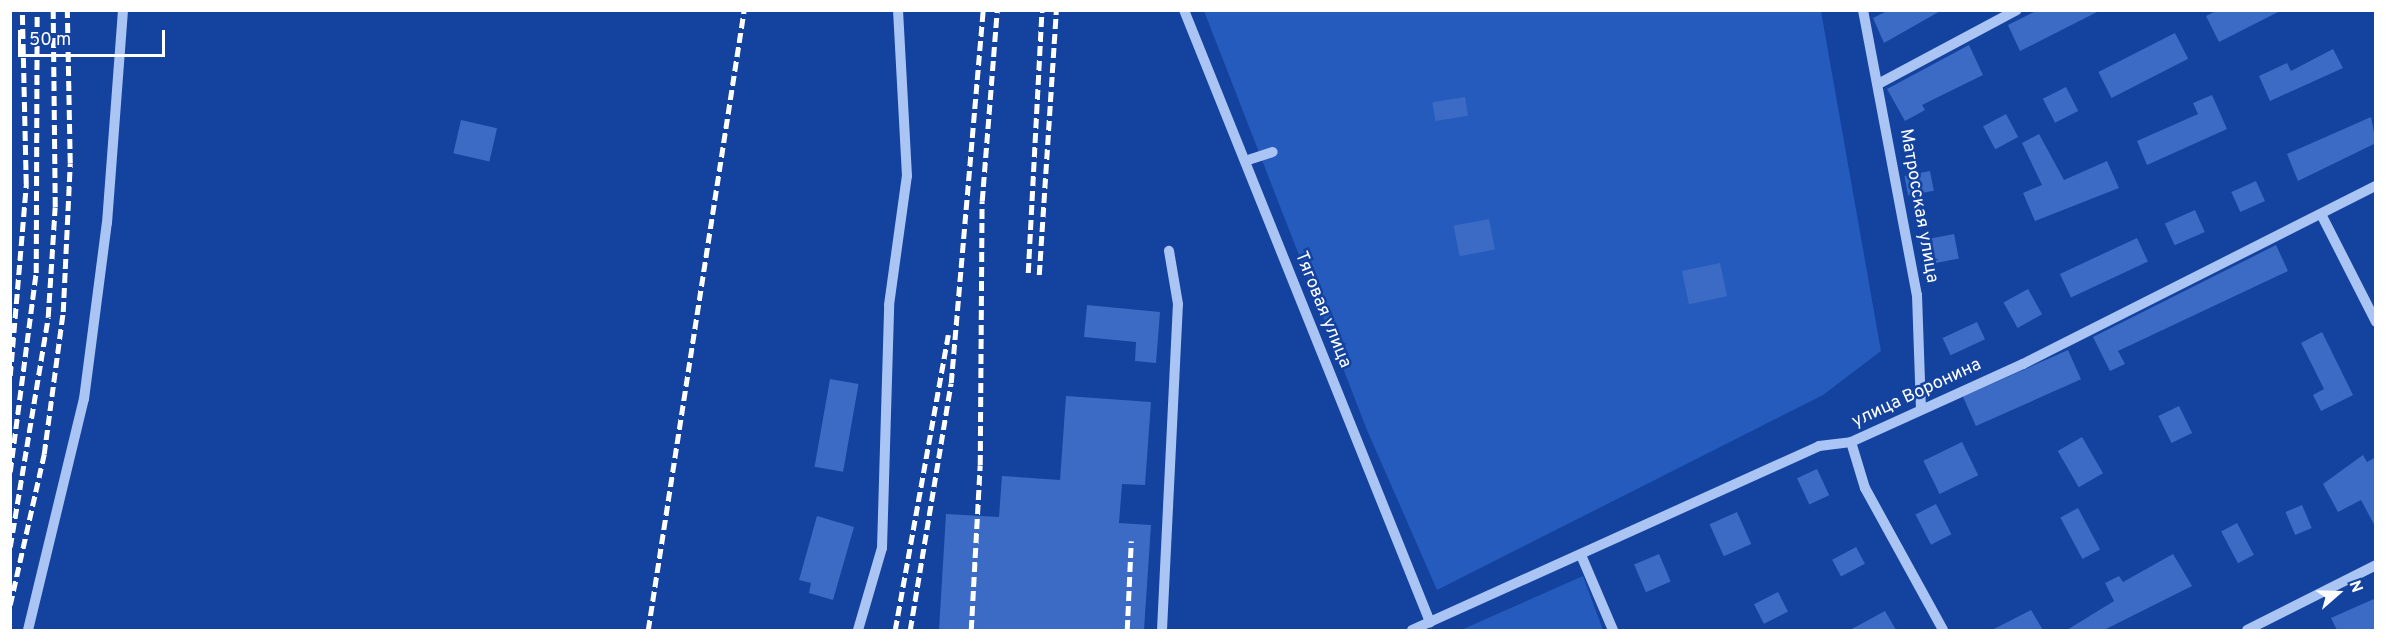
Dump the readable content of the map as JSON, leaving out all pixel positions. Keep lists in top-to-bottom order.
{
  "streets": {
    "street": ["Матросская улица", "Тяговая улица", "улица Воронина"]
  },
  "crossings": [
    ["Матросская улица", "улица Воронина"],
    ["Тяговая улица", "улица Воронина"]
  ],
  "scale_bar": "50 m",
  "north": "right"
}
